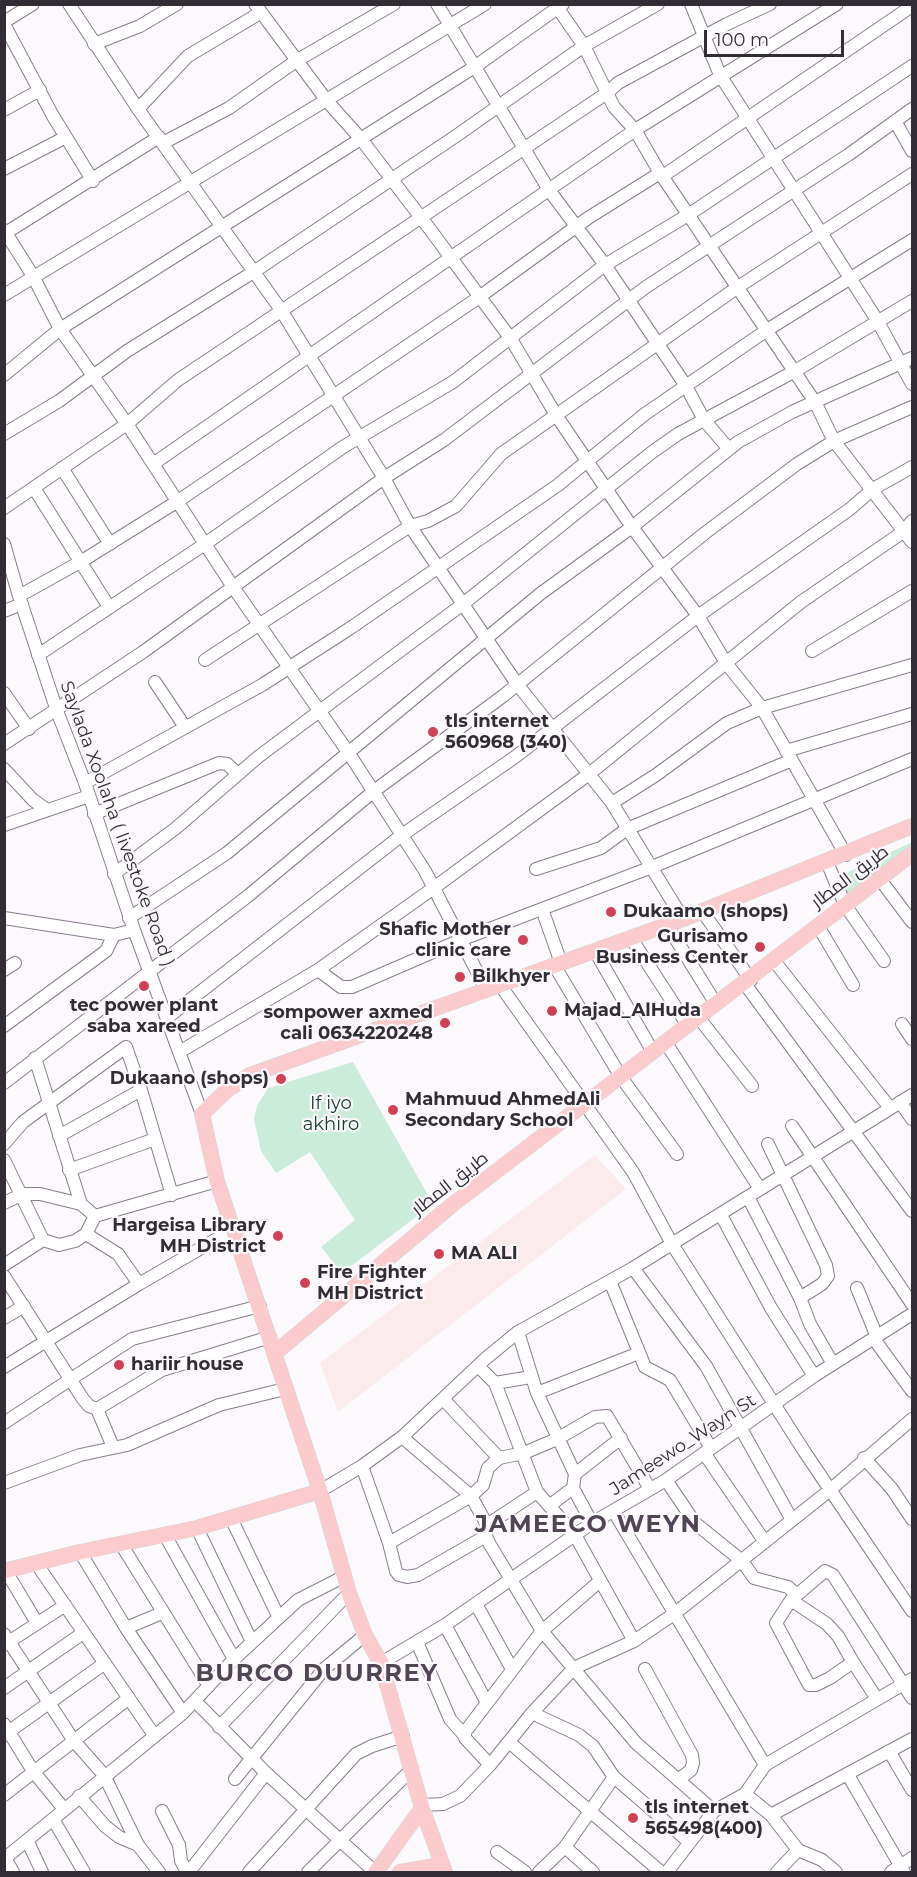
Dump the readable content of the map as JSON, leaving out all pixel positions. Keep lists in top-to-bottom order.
{
  "streets": {
    "main road": ["طريق المطار"],
    "street": ["Saylada Xoolaha ( livestoke Road )", "Jameewo_Wayn St"]
  },
  "crossings": [
    ["Saylada Xoolaha ( livestoke Road )", "طريق المطار"]
  ],
  "districts": ["JAMEECO WEYN", "BURCO DUURREY"],
  "parks": ["If iyo akhiro"],
  "places": [
    "tls internet 560968 (340)",
    "Dukaamo (shops)",
    "Shafic Mother clinic care",
    "Gurisamo Business Center",
    "Bilkhyer",
    "tec power plant saba xareed",
    "Majad_AlHuda",
    "sompower axmed cali 0634220248",
    "Dukaano (shops)",
    "Mahmuud AhmedAli Secondary School",
    "Hargeisa Library MH District",
    "MA ALI",
    "Fire Fighter MH District",
    "hariir house",
    "tls internet 565498(400)"
  ],
  "scale_bar": "100 m"
}
